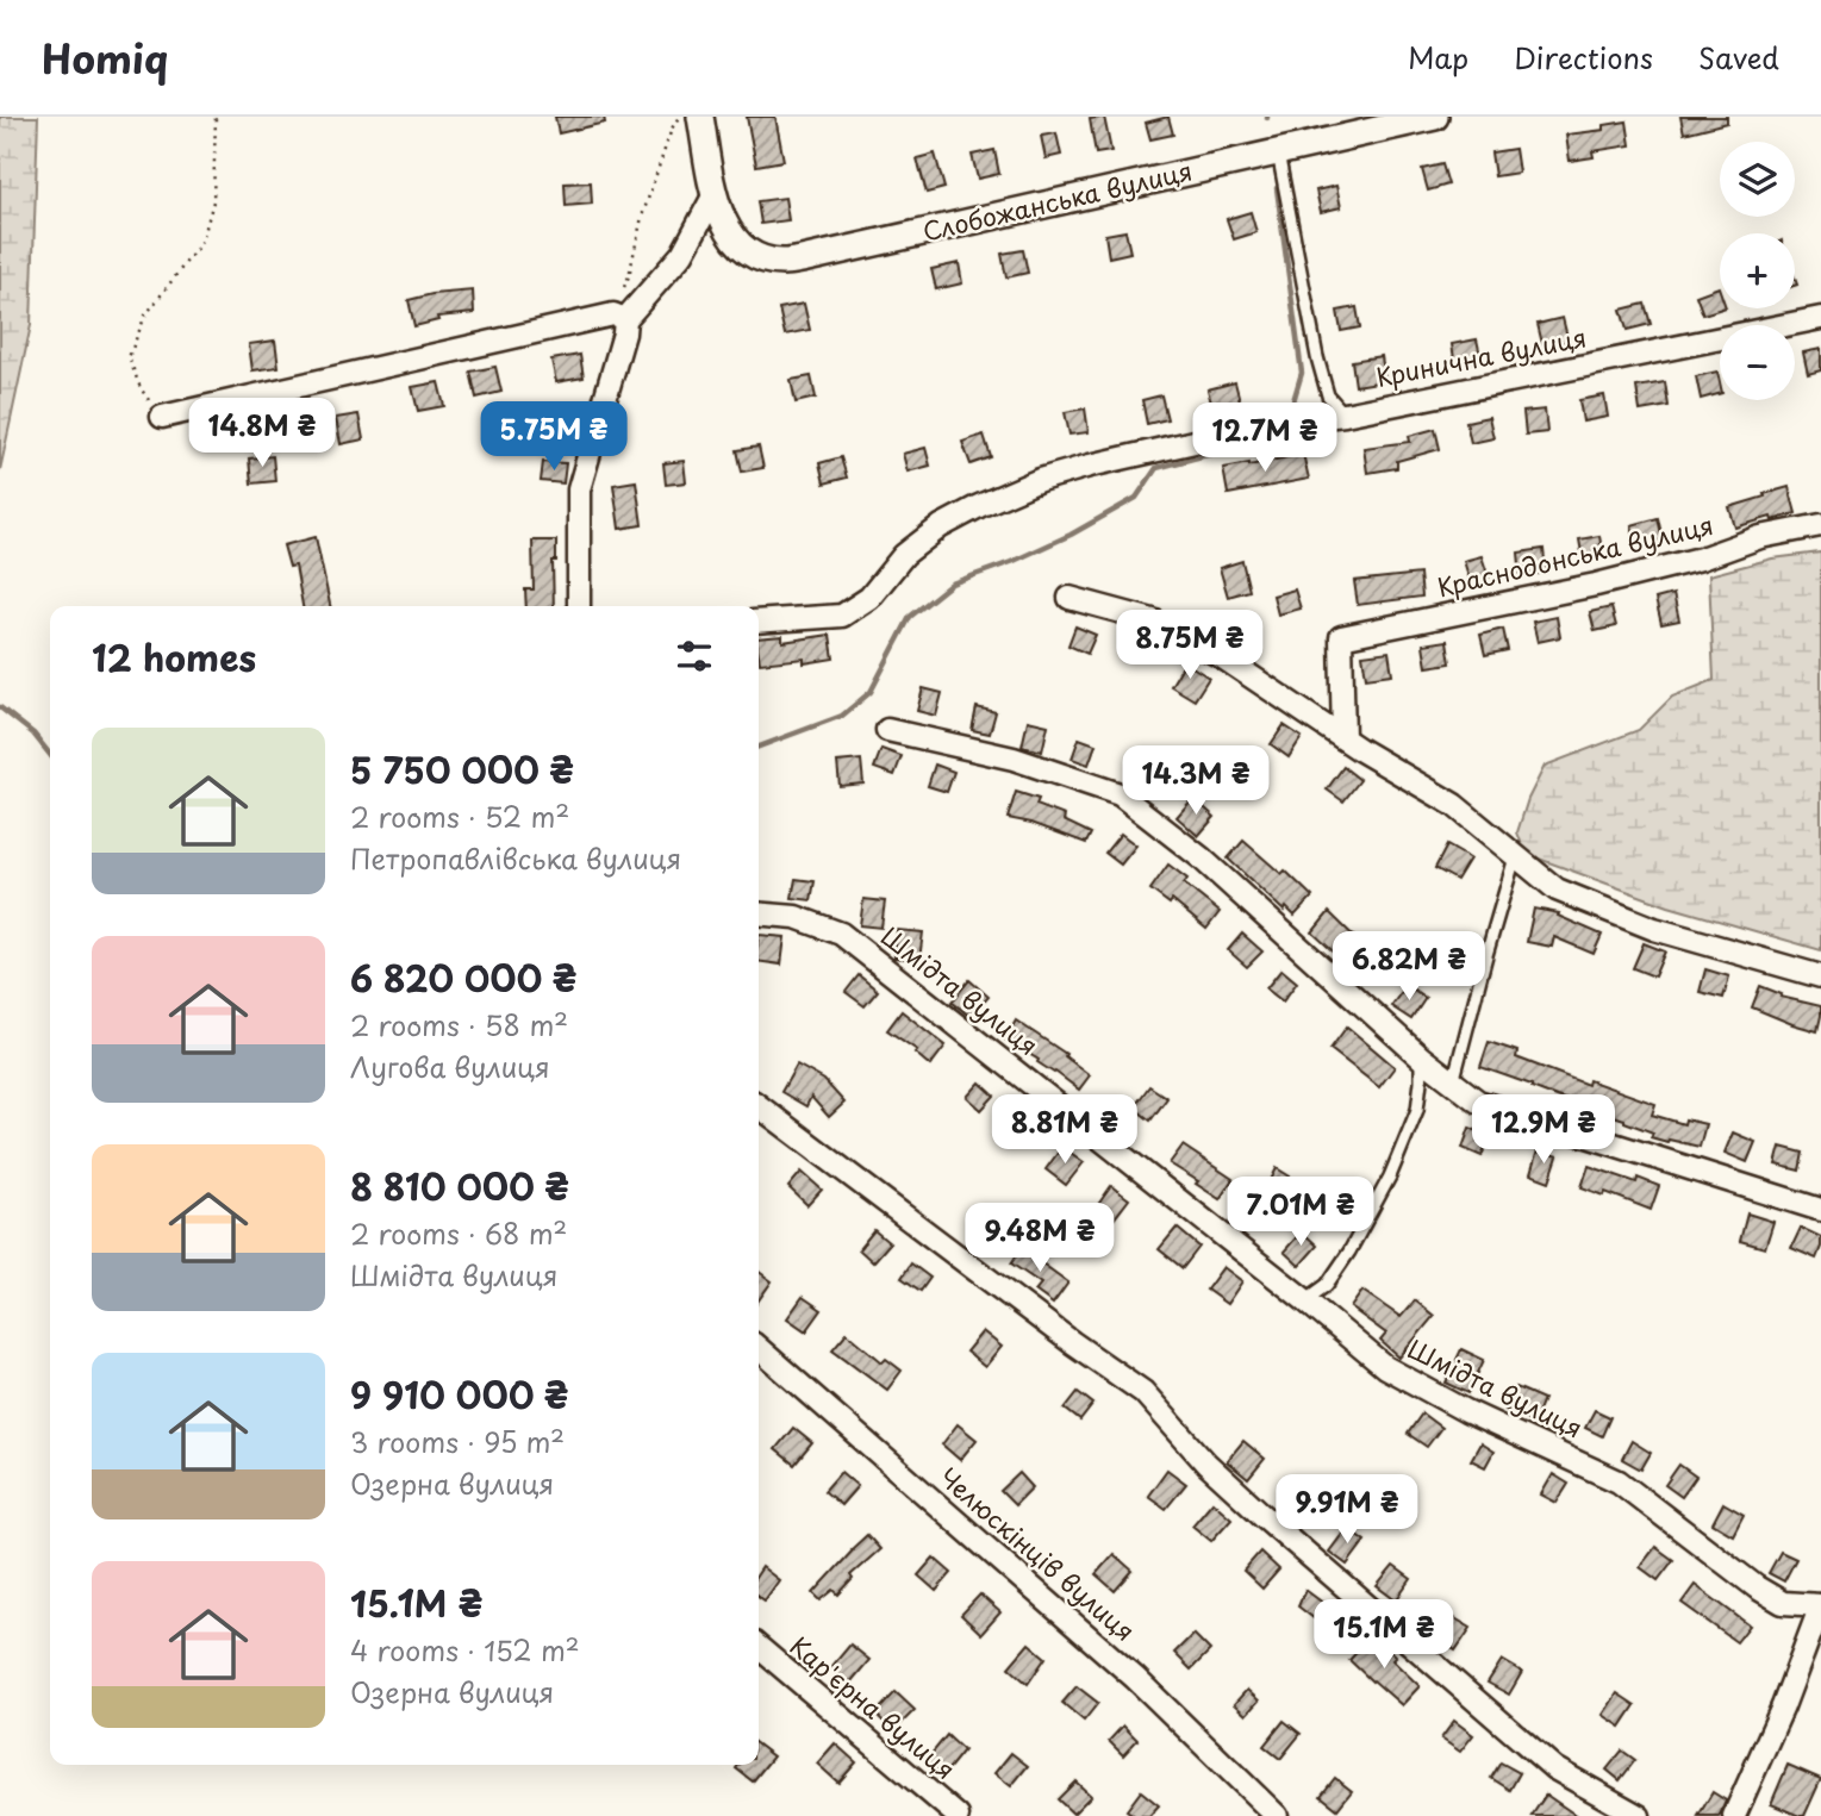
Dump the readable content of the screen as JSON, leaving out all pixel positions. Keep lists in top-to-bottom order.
{
  "streets": {
    "street": [
      "Слобожанська вулиця",
      "Кринична вулиця",
      "Краснодонська вулиця",
      "Шмідта вулиця",
      "Челюскінців вулиця",
      "Кар'єрна вулиця"
    ]
  },
  "page": {
    "header": "Homiq",
    "nav": ["Map", "Directions", "Saved"],
    "map_buttons": ["+", "−"],
    "price": [
      "14.8M ₴",
      "5.75M ₴",
      "12.7M ₴",
      "8.75M ₴",
      "14.3M ₴",
      "6.82M ₴",
      "8.81M ₴",
      "12.9M ₴",
      "7.01M ₴",
      "9.48M ₴",
      "9.91M ₴",
      "15.1M ₴"
    ],
    "heading": "12 homes",
    "list": [
      {
        "name": "5 750 000 ₴",
        "note": "2 rooms · 52 m² · Петропавлівська вулиця"
      },
      {
        "name": "6 820 000 ₴",
        "note": "2 rooms · 58 m² · Лугова вулиця"
      },
      {
        "name": "8 810 000 ₴",
        "note": "2 rooms · 68 m² · Шмідта вулиця"
      },
      {
        "name": "9 910 000 ₴",
        "note": "3 rooms · 95 m² · Озерна вулиця"
      },
      {
        "name": "15.1M ₴",
        "note": "4 rooms · 152 m² · Озерна вулиця"
      }
    ]
  }
}
